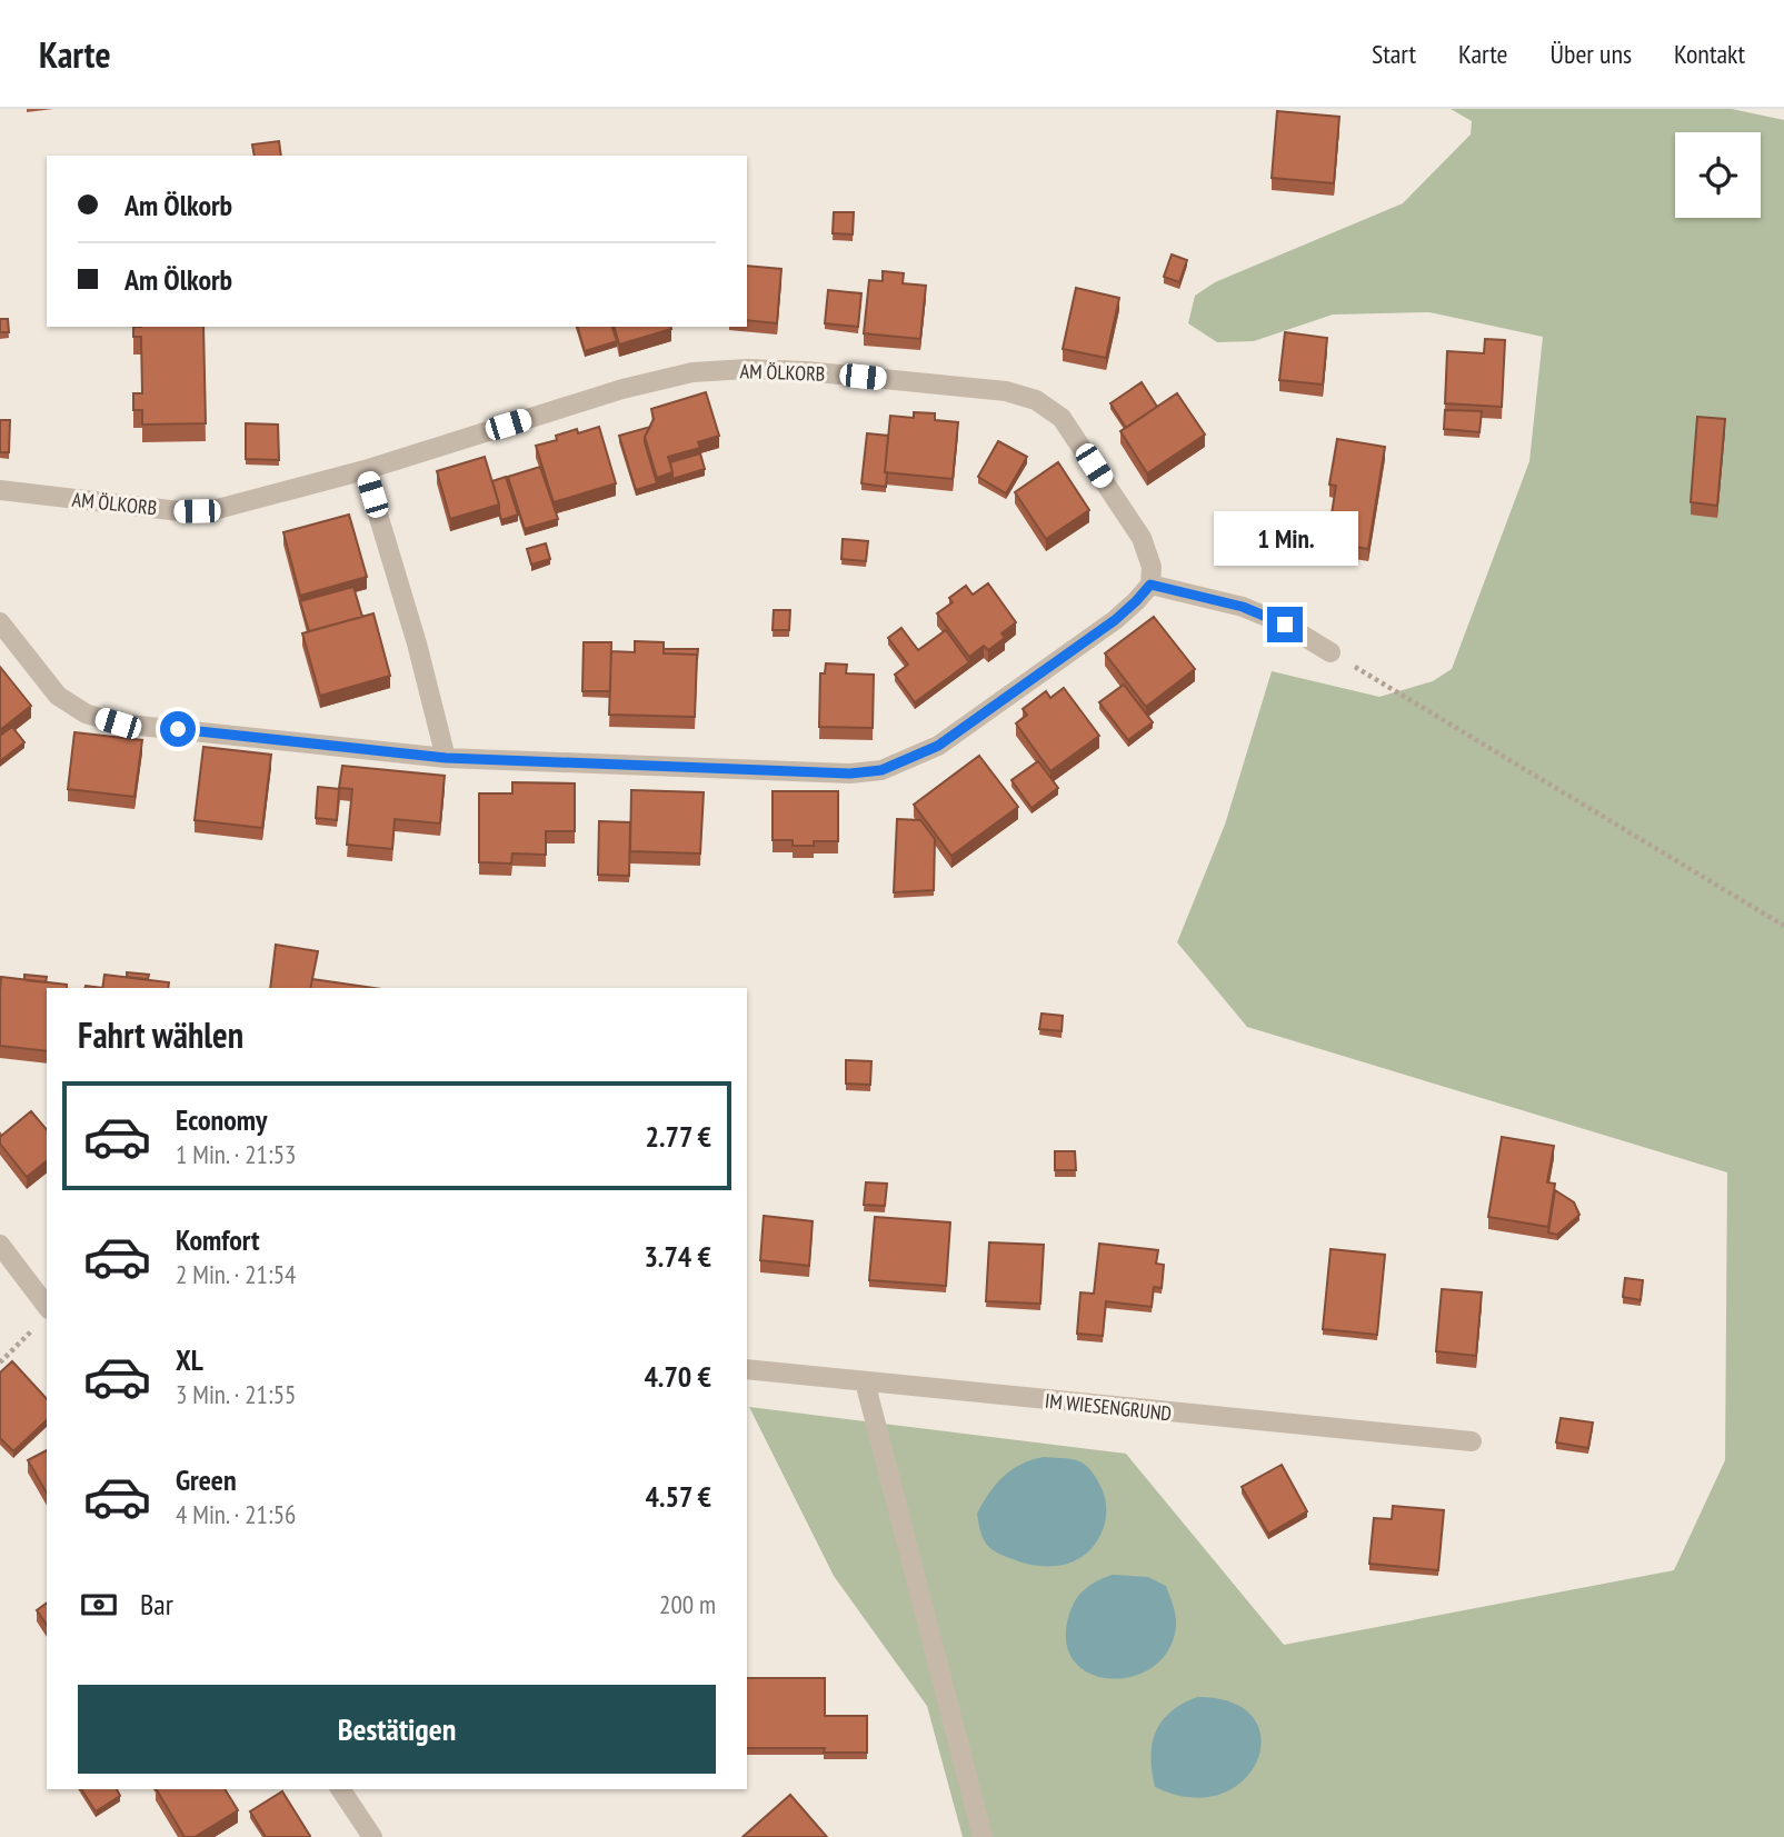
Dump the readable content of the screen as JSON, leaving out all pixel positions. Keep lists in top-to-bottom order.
{
  "streets": {
    "street": ["AM ÖLKORB", "IM WIESENGRUND"]
  },
  "page": {
    "header": "Karte",
    "nav": [
      "Start",
      "Karte",
      "Über uns",
      "Kontakt"
    ],
    "banner": ["Am Ölkorb", "Am Ölkorb"],
    "bubble": "1 Min.",
    "heading": "Fahrt wählen",
    "list": [
      {
        "name": "Economy",
        "note": "1 Min. · 21:53",
        "value": "2.77 €"
      },
      {
        "name": "Komfort",
        "note": "2 Min. · 21:54",
        "value": "3.74 €"
      },
      {
        "name": "XL",
        "note": "3 Min. · 21:55",
        "value": "4.70 €"
      },
      {
        "name": "Green",
        "note": "4 Min. · 21:56",
        "value": "4.57 €"
      }
    ],
    "pay": ["Bar", "200 m"],
    "buttons": "Bestätigen"
  }
}
